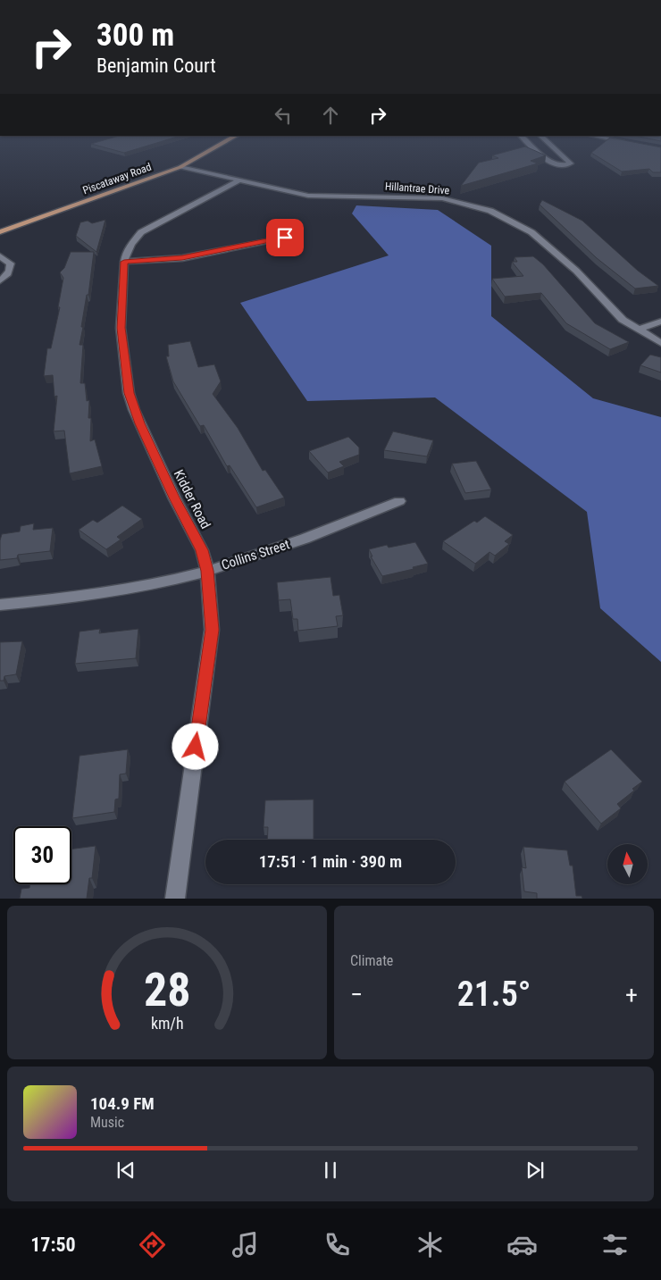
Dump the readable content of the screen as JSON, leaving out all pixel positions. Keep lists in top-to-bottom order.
{
  "streets": {
    "main road": ["Piscataway Road"],
    "street": ["Hillantrae Drive", "Kidder Road", "Collins Street"]
  },
  "crossings": [
    ["Piscataway Road", "Hillantrae Drive"],
    ["Hillantrae Drive", "Kidder Road"],
    ["Kidder Road", "Collins Street"]
  ],
  "north": "top",
  "page": {
    "turn": ["300 m", "Benjamin Court"],
    "limit": "30",
    "trip": "17:51 · 1 min · 390 m",
    "tile": "Climate",
    "heat": ["−", "21.5°", "+"],
    "song": ["104.9 FM", "Music"],
    "tabs": "17:50",
    "gauge": ["28", "km/h"]
  }
}
